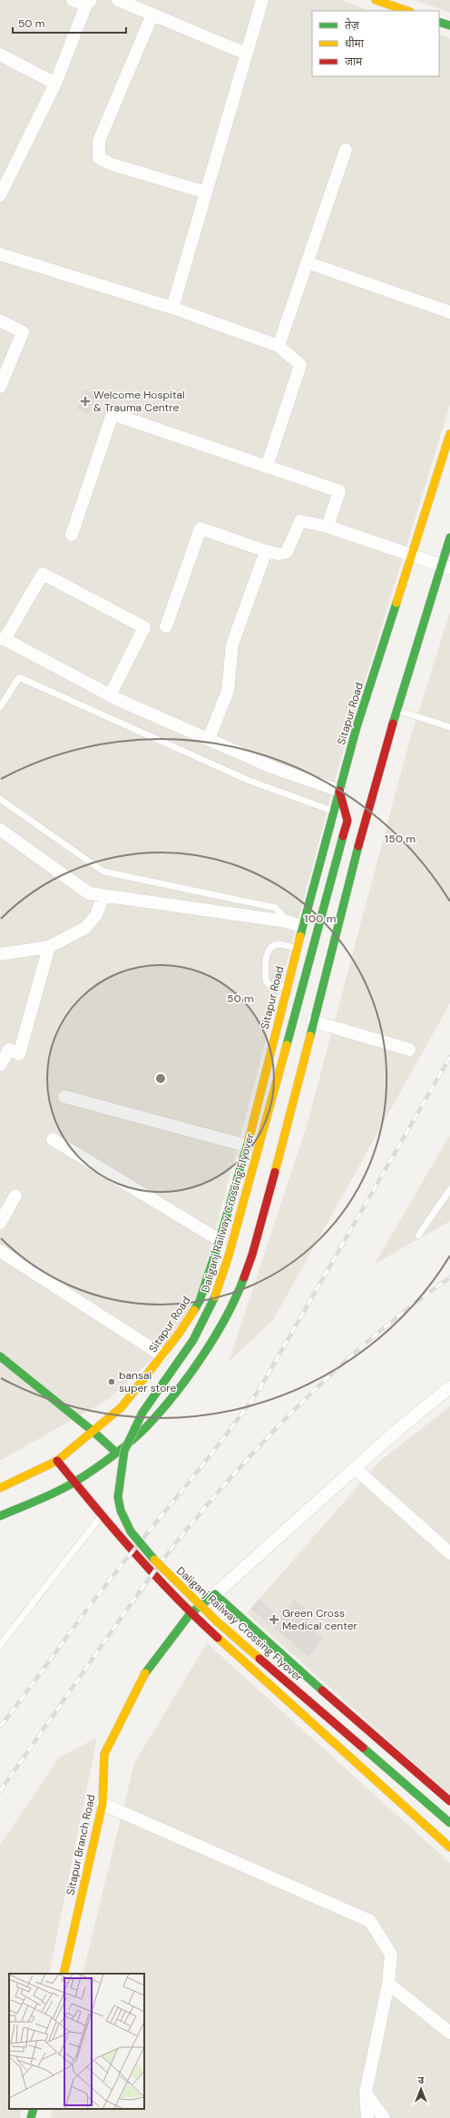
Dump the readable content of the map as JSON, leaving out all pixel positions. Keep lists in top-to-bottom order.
{
  "streets": {
    "main road": ["Sitapur Road", "Daliganj Railway Crossing Flyover", "Sitapur Branch Road"]
  },
  "places": {
    "health": ["Welcome Hospital & Trauma Centre", "Green Cross Medical center"],
    "other": ["bansal super store"]
  },
  "legend": ["तेज़", "धीमा", "जाम"],
  "scale_bar": "50 m",
  "north": "top",
  "rings": ["150 m", "100 m", "50 m"]
}
